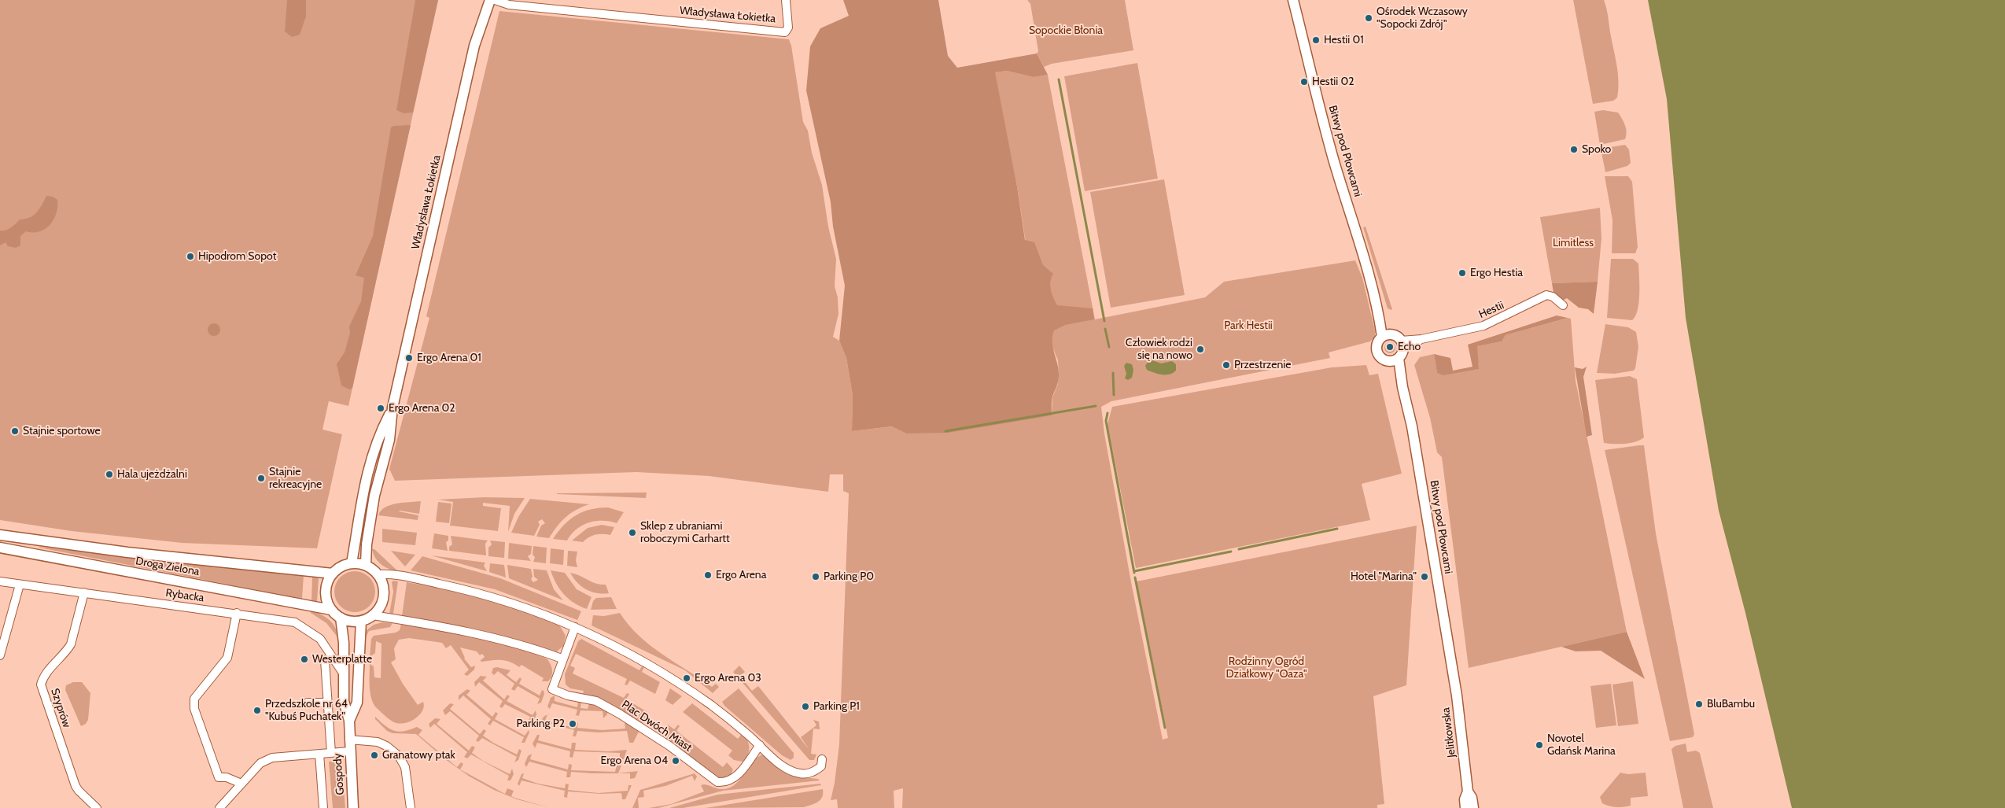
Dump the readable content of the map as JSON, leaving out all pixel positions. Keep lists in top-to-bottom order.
{
  "streets": {
    "street": [
      "Władysława Łokietka",
      "Bitwy pod Płowcami",
      "Hestii",
      "Droga Zielona",
      "Rybacka",
      "Szyprów",
      "Plac Dwóch Miast",
      "Jelitkowska",
      "Gospody"
    ]
  },
  "crossings": [
    ["Władysława Łokietka", "Droga Zielona"],
    ["Władysława Łokietka", "Gospody"],
    ["Bitwy pod Płowcami", "Hestii"],
    ["Bitwy pod Płowcami", "Jelitkowska"],
    ["Droga Zielona", "Gospody"],
    ["Rybacka", "Szyprów"],
    ["Rybacka", "Gospody"]
  ],
  "parks": [
    "Sopockie Błonia",
    "Limitless",
    "Park Hestii",
    "Rodzinny Ogród Działkowy \"Oaza\""
  ],
  "places": [
    "Ośrodek Wczasowy \"Sopocki Zdrój\"",
    "Hestii 01",
    "Hestii 02",
    "Spoko",
    "Hipodrom Sopot",
    "Ergo Hestia",
    "Echo",
    "Człowiek rodzi się na nowo",
    "Ergo Arena 01",
    "Przestrzenie",
    "Ergo Arena 02",
    "Stajnie sportowe",
    "Hala ujeżdżalni",
    "Stajnie rekreacyjne",
    "Sklep z ubraniami roboczymi Carhartt",
    "Ergo Arena",
    "Parking P0",
    "Hotel \"Marina\"",
    "Westerplatte",
    "Ergo Arena 03",
    "BluBambu",
    "Parking P1",
    "Przedszkole nr 64 \"Kubuś Puchatek\"",
    "Parking P2",
    "Novotel Gdańsk Marina",
    "Granatowy ptak",
    "Ergo Arena 04"
  ]
}
